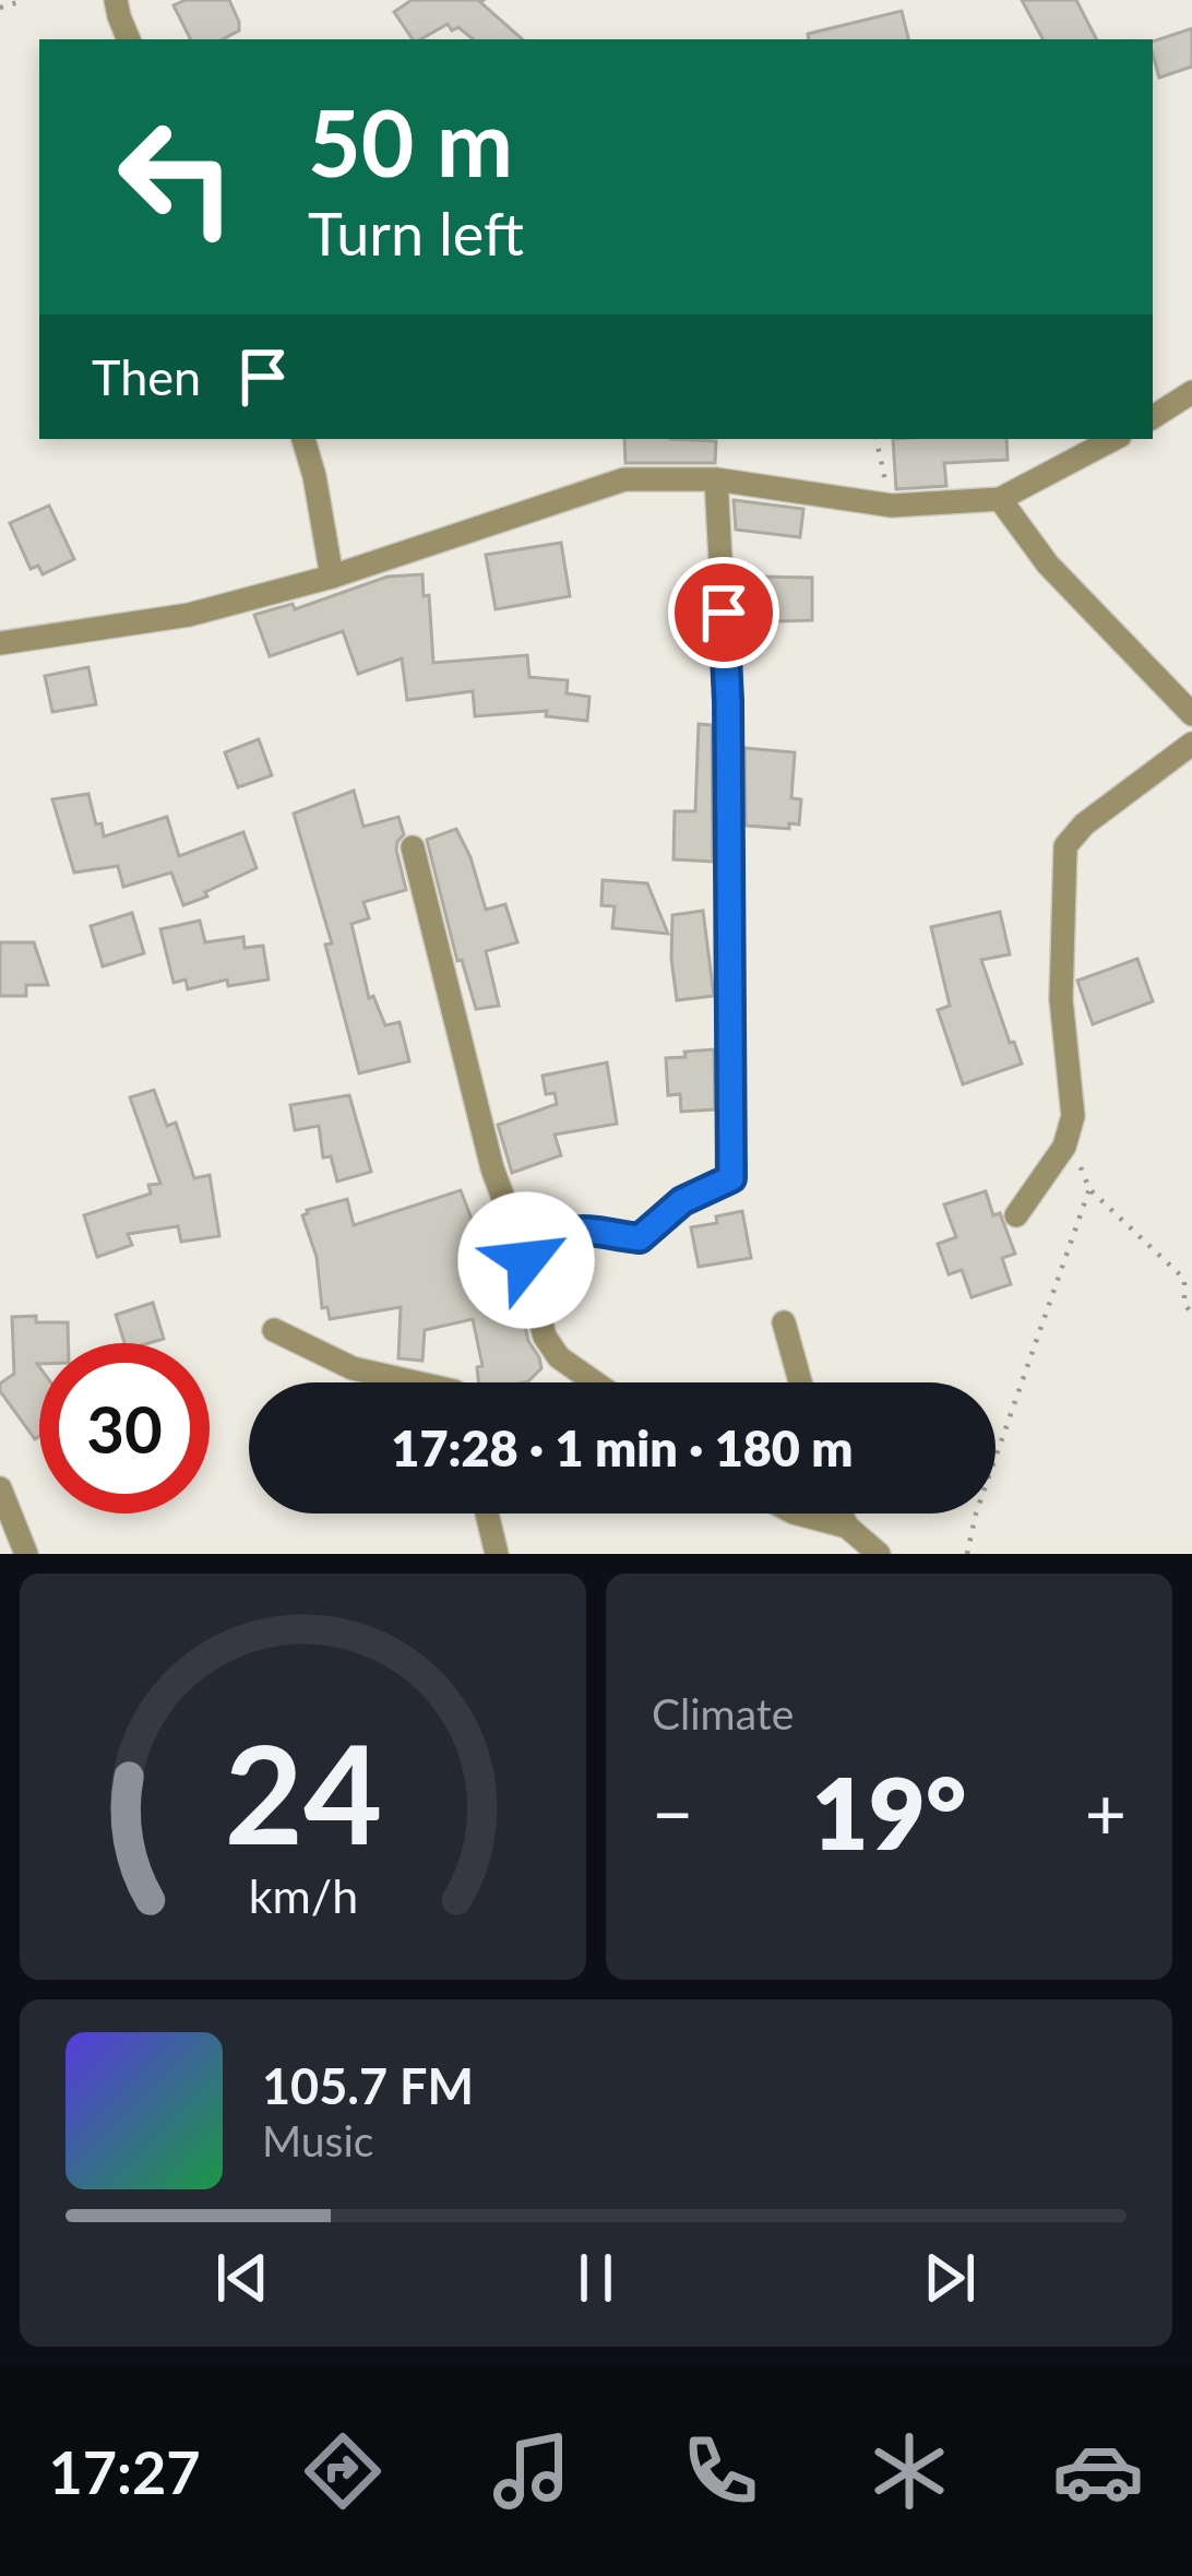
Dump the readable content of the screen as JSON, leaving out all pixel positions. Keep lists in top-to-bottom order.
{
  "page": {
    "turn": ["50 m", "Turn left"],
    "then": "Then",
    "limit": "30",
    "trip": "17:28 · 1 min · 180 m",
    "tile": "Climate",
    "heat": ["−", "19°", "+"],
    "song": ["105.7 FM", "Music"],
    "tabs": "17:27",
    "gauge": ["24", "km/h"]
  }
}
